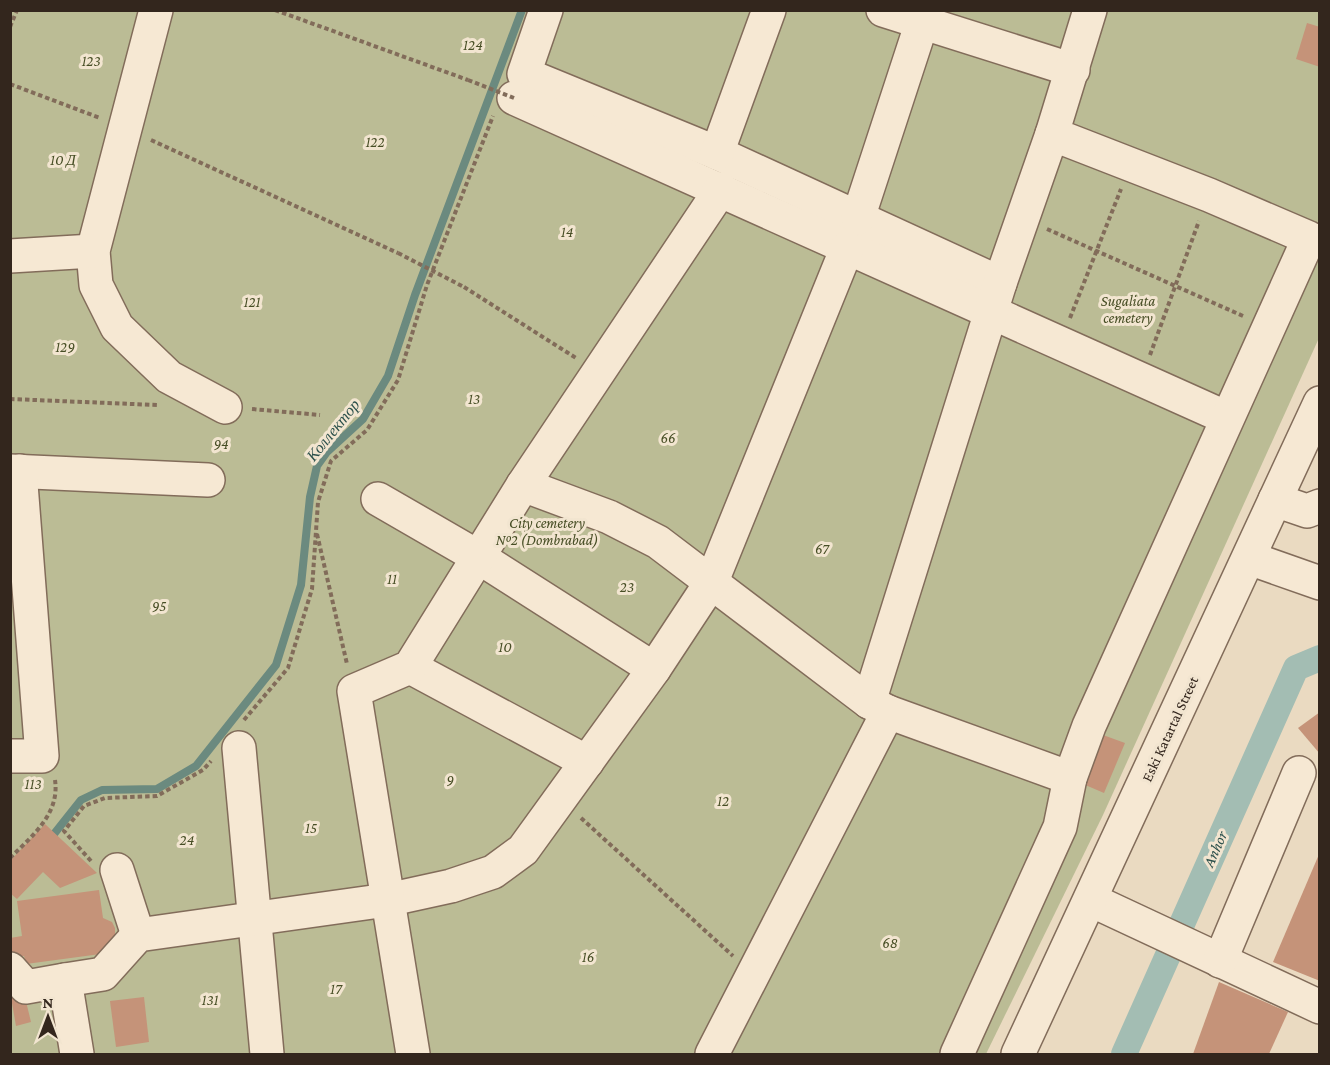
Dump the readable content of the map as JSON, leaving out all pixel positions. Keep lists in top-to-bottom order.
{
  "streets": {
    "street": ["Eski Katartal Street"]
  },
  "water": ["Коллектор", "Anhor"],
  "parks": [
    "124",
    "123",
    "122",
    "10 Д",
    "14",
    "Sugaliata cemetery",
    "121",
    "129",
    "13",
    "66",
    "94",
    "City cemetery №2 (Dombrabad)",
    "67",
    "11",
    "23",
    "95",
    "10",
    "9",
    "113",
    "12",
    "15",
    "24",
    "68",
    "16",
    "17",
    "131"
  ],
  "north": "top"
}
